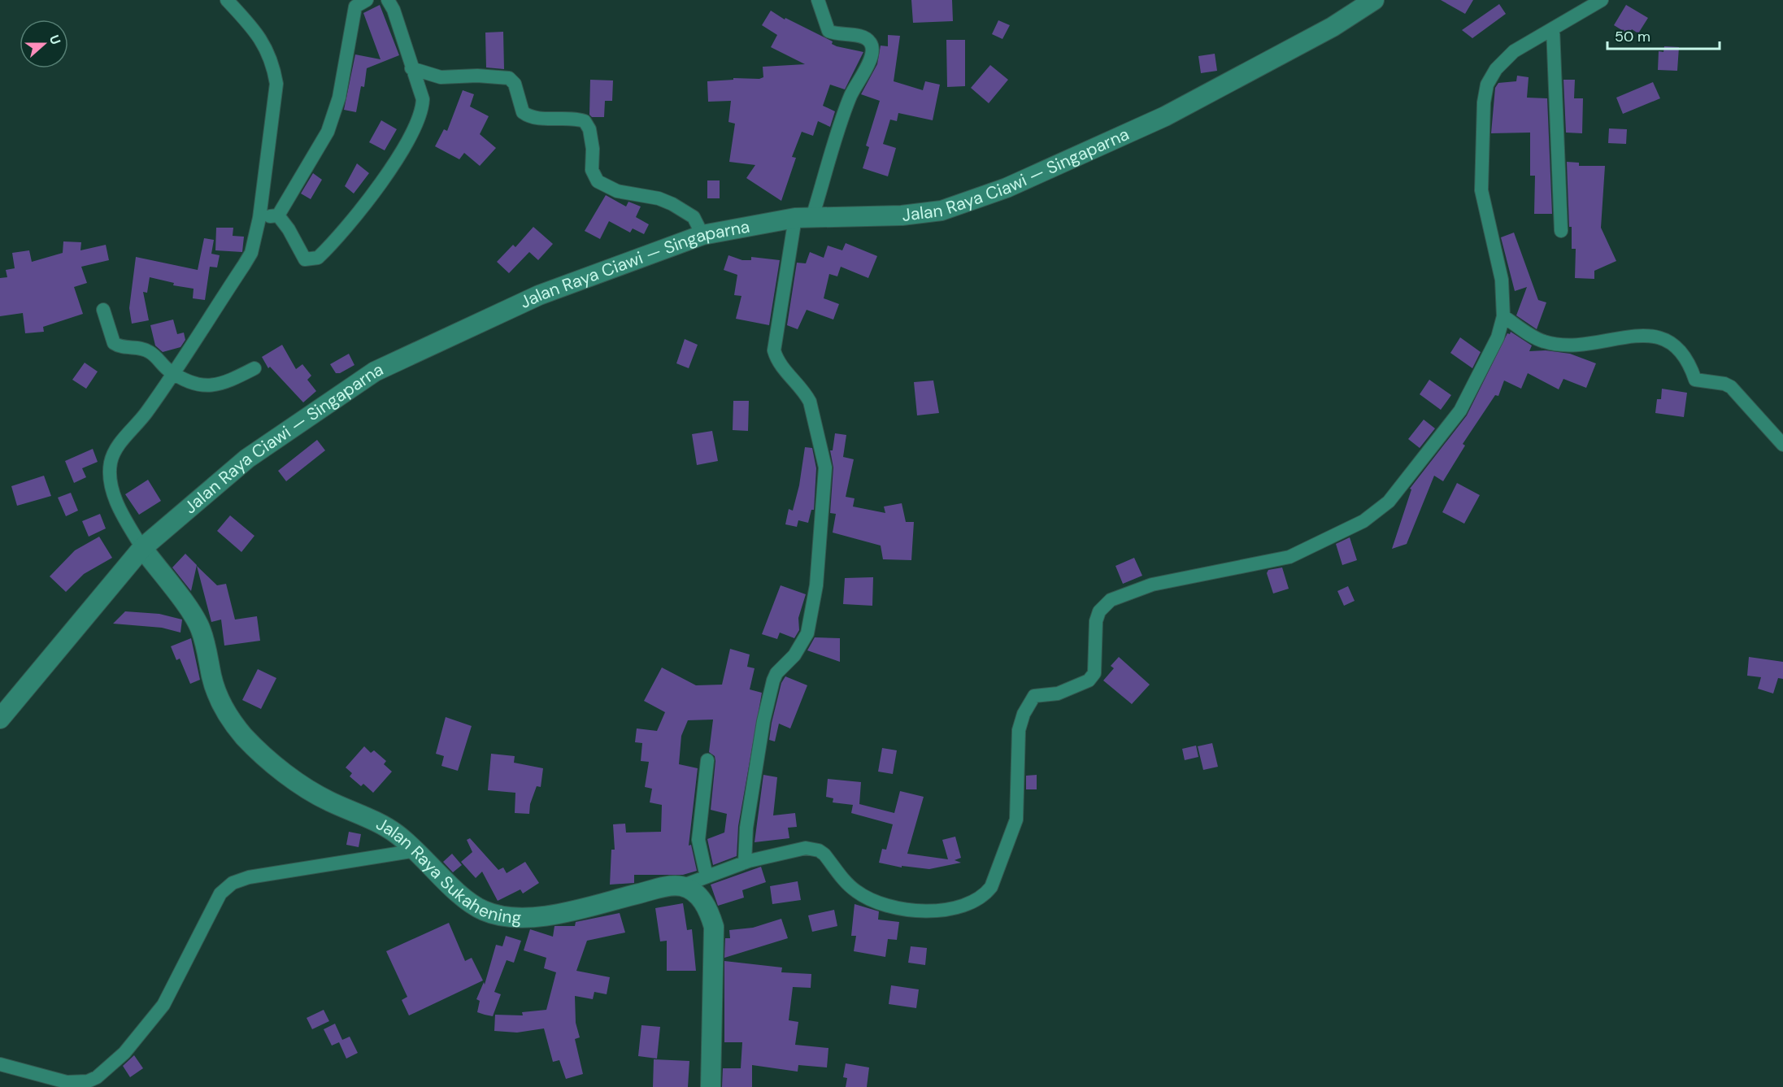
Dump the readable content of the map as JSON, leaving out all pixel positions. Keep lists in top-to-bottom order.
{
  "streets": {
    "main road": ["Jalan Raya Ciawi — Singaparna", "Jalan Raya Sukahening"]
  },
  "crossings": [
    ["Jalan Raya Ciawi — Singaparna", "Jalan Raya Sukahening"]
  ],
  "scale_bar": "50 m",
  "north": "right"
}
